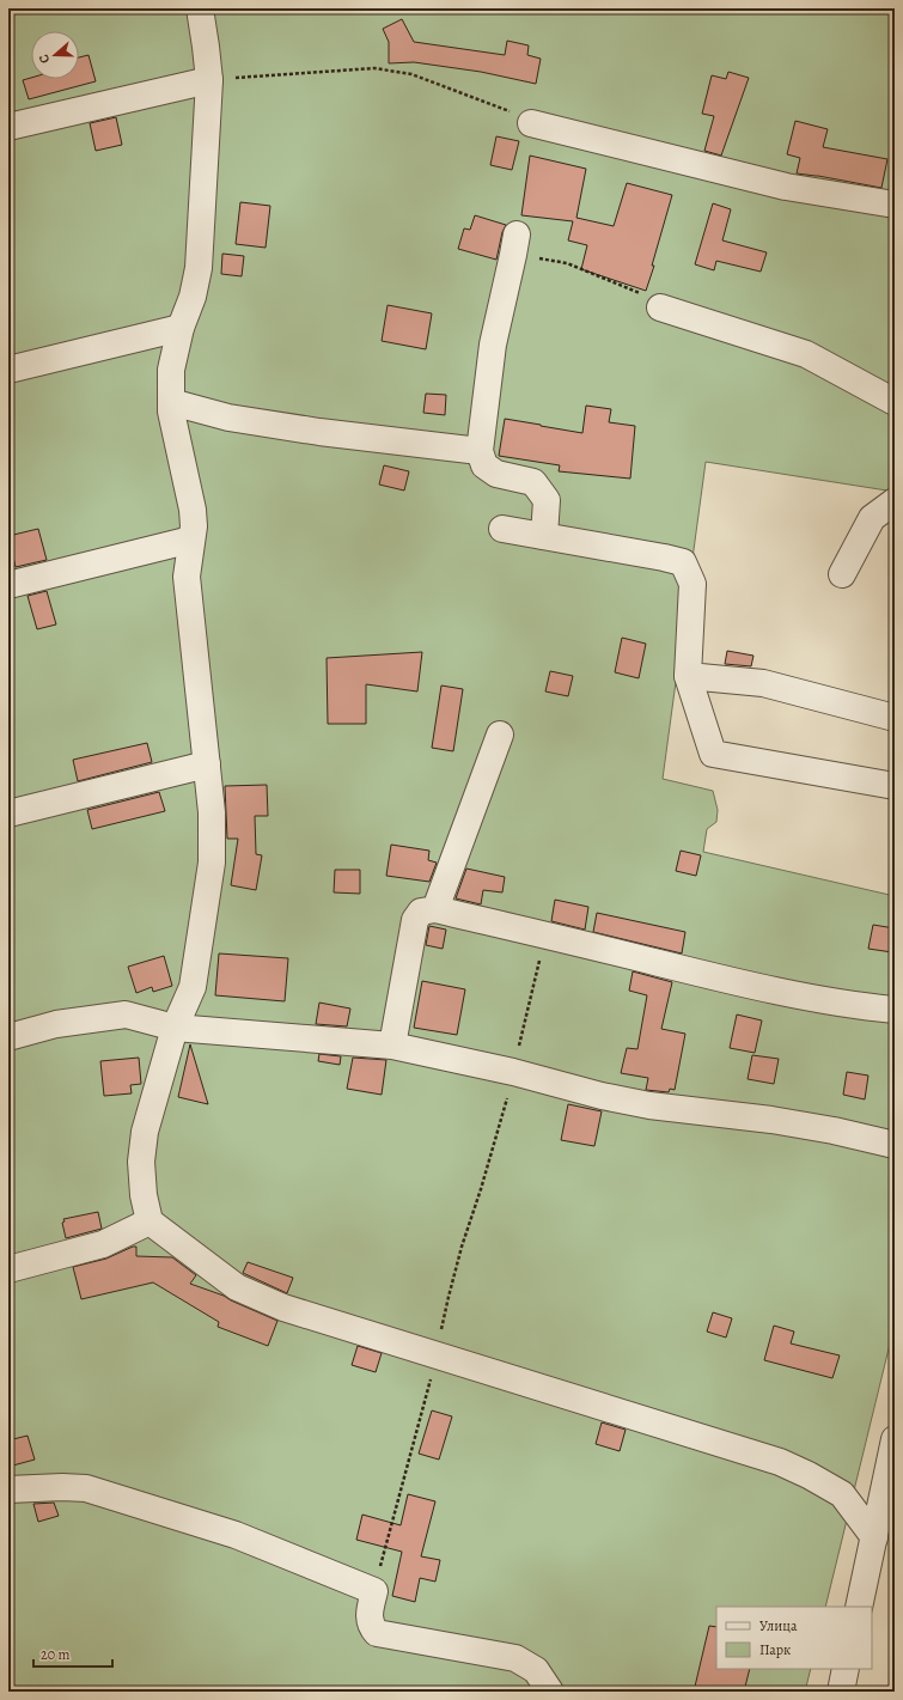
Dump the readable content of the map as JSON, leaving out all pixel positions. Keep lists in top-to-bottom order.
{
  "legend": ["Улица", "Парк"],
  "scale_bar": "20 m",
  "north": "left"
}
